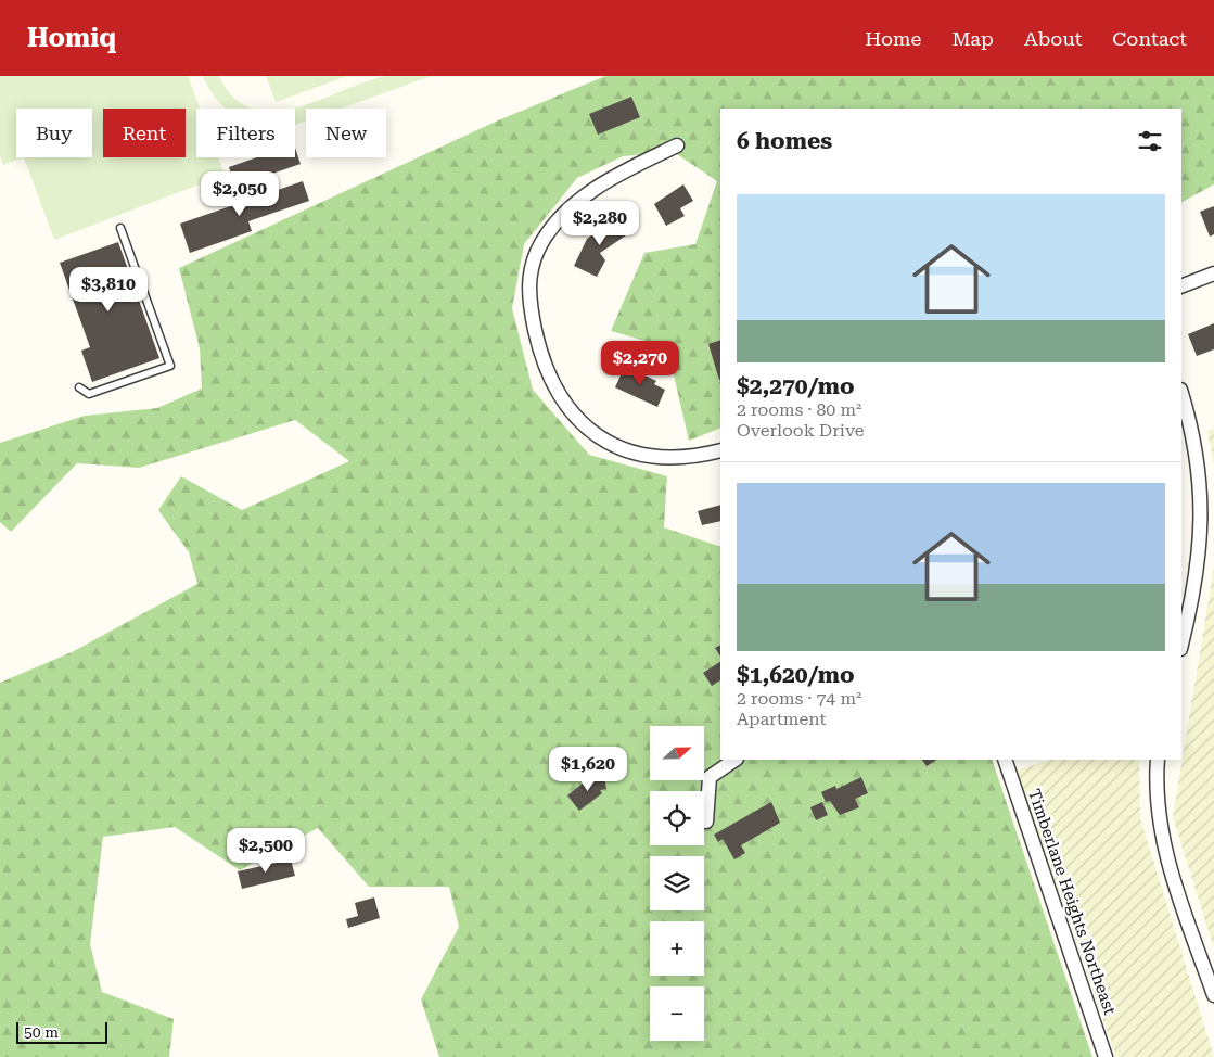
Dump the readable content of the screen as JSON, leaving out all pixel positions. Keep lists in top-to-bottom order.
{
  "streets": {
    "street": ["Timberlane Heights Northeast"]
  },
  "scale_bar": "50 m",
  "north": "right",
  "page": {
    "header": "Homiq",
    "nav": [
      "Home",
      "Map",
      "About",
      "Contact"
    ],
    "chip": [
      "Buy",
      "Rent",
      "Filters",
      "New"
    ],
    "heading": "6 homes",
    "price": [
      "$2,050",
      "$2,280",
      "$3,810",
      "$2,270",
      "$1,620",
      "$2,500"
    ],
    "list": [
      {
        "name": "$2,270/mo",
        "note": "2 rooms · 80 m² · Overlook Drive"
      },
      {
        "name": "$1,620/mo",
        "note": "2 rooms · 74 m² · Apartment"
      }
    ],
    "map_buttons": ["+", "−"],
    "scale": "50 m"
  }
}
